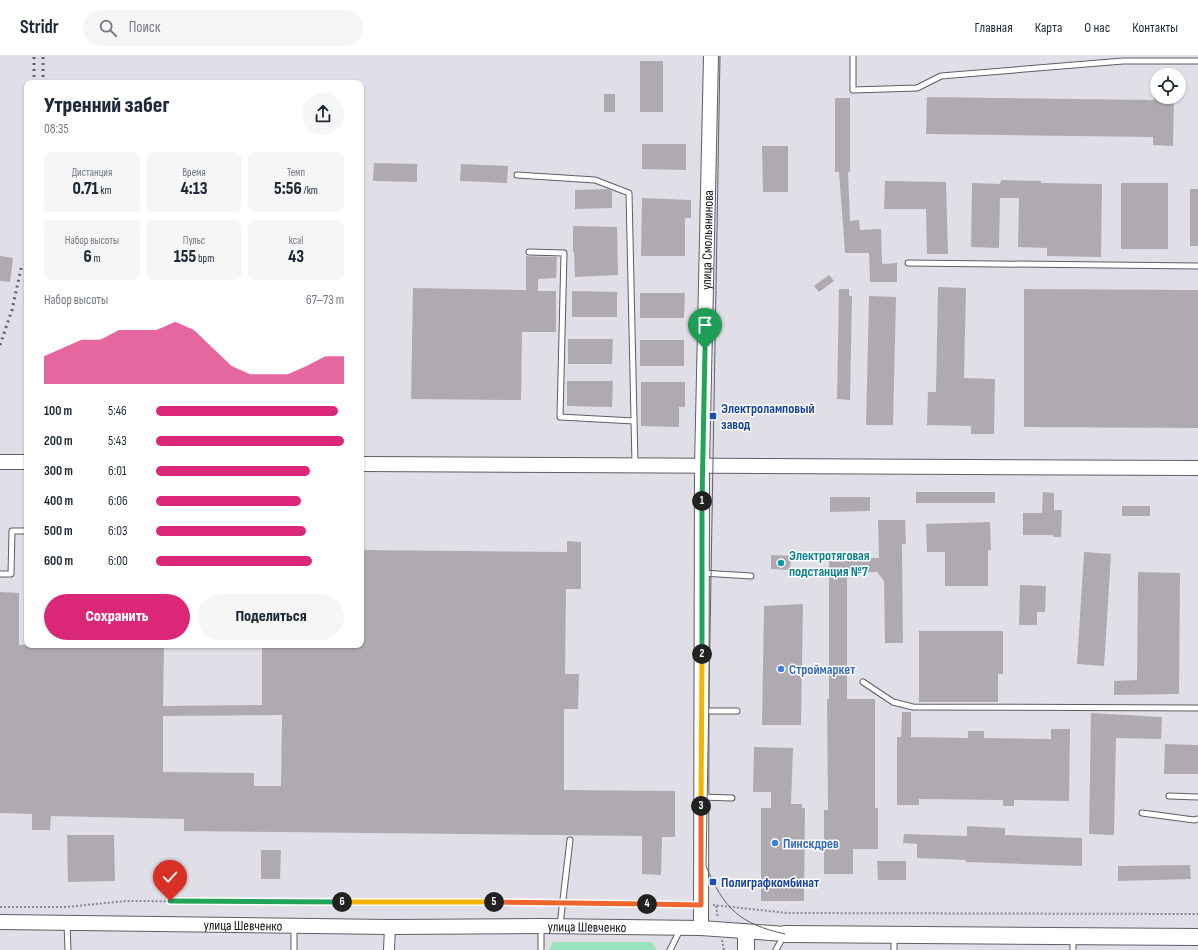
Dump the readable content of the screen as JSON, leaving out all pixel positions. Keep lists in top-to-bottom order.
{
  "streets": {
    "street": ["улица Смольянинова", "улица Шевченко"]
  },
  "crossings": [
    ["улица Смольянинова", "улица Шевченко"]
  ],
  "places": {
    "transit": ["Электроламповый завод", "Полиграфкомбинат"],
    "other": ["Электротяговая подстанция №7", "Строймаркет", "Пинскдрев"]
  },
  "page": {
    "header": "Stridr",
    "search": "Поиск",
    "nav": [
      "Главная",
      "Карта",
      "О нас",
      "Контакты"
    ],
    "heading": ["Утренний забег", "08:35"],
    "stats": [
      ["Дистанция", "0.71 km"],
      ["Время", "4:13"],
      ["Темп", "5:56 /km"],
      ["Набор высоты", "6 m"],
      ["Пульс", "155 bpm"],
      ["kcal", "43"]
    ],
    "chart": ["Набор высоты", "67–73 m"],
    "list": [
      {
        "name": "100 m",
        "note": "5:46"
      },
      {
        "name": "200 m",
        "note": "5:43"
      },
      {
        "name": "300 m",
        "note": "6:01"
      },
      {
        "name": "400 m",
        "note": "6:06"
      },
      {
        "name": "500 m",
        "note": "6:03"
      },
      {
        "name": "600 m",
        "note": "6:00"
      }
    ],
    "pins": [
      "1",
      "2",
      "3",
      "5",
      "6",
      "4"
    ],
    "buttons": ["Сохранить", "Поделиться"]
  }
}
